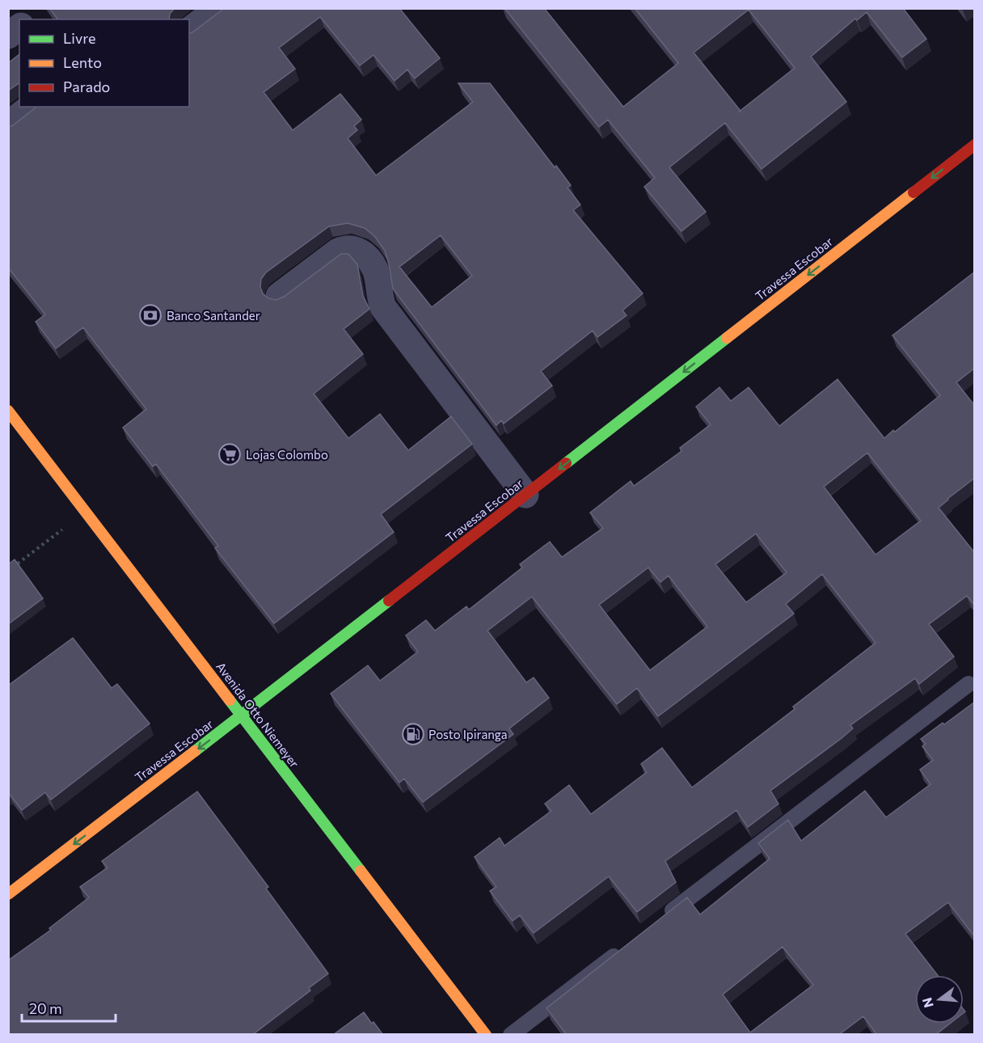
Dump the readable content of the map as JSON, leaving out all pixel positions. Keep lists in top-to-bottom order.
{
  "streets": {
    "street": ["Travessa Escobar", "Avenida Otto Niemeyer"]
  },
  "crossings": [
    ["Travessa Escobar", "Avenida Otto Niemeyer"]
  ],
  "one_way": ["Travessa Escobar"],
  "places": {
    "bank": ["Banco Santander"],
    "supermarket": ["Lojas Colombo"],
    "fuel station": ["Posto Ipiranga"]
  },
  "legend": ["Livre", "Lento", "Parado"],
  "scale_bar": "20 m",
  "north": "left"
}
